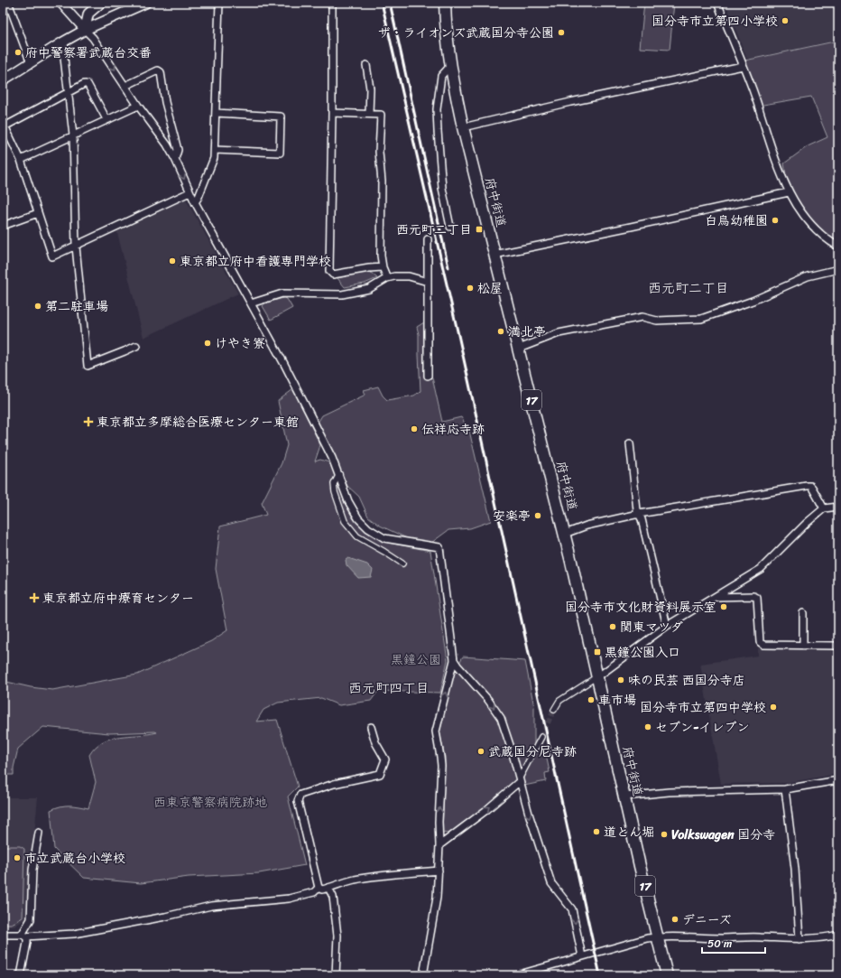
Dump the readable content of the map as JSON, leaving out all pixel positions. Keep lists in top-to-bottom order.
{
  "streets": {
    "main road": ["府中街道", "17"]
  },
  "districts": ["西元町二丁目", "西元町四丁目"],
  "parks": ["黒鐘公園", "西東京警察病院跡地"],
  "places": {
    "other": [
      "国分寺市立第四小学校",
      "ザ・ライオンズ武蔵国分寺公園",
      "府中警察署武蔵台交番",
      "白鳥幼稚園",
      "東京都立府中看護専門学校",
      "松屋",
      "第二駐車場",
      "満北亭",
      "けやき寮",
      "伝祥応寺跡",
      "安楽亭",
      "国分寺市文化財資料展示室",
      "関東マツダ",
      "味の民芸 西国分寺店",
      "車市場",
      "国分寺市立第四中学校",
      "セブン-イレブン",
      "武蔵国分尼寺跡",
      "道とん堀",
      "Volkswagen 国分寺",
      "市立武蔵台小学校",
      "デニーズ"
    ],
    "transit": ["西元町二丁目", "黒鐘公園入口"],
    "health": ["東京都立多摩総合医療センター東館", "東京都立府中療育センター"]
  },
  "scale_bar": "50 m"
}
